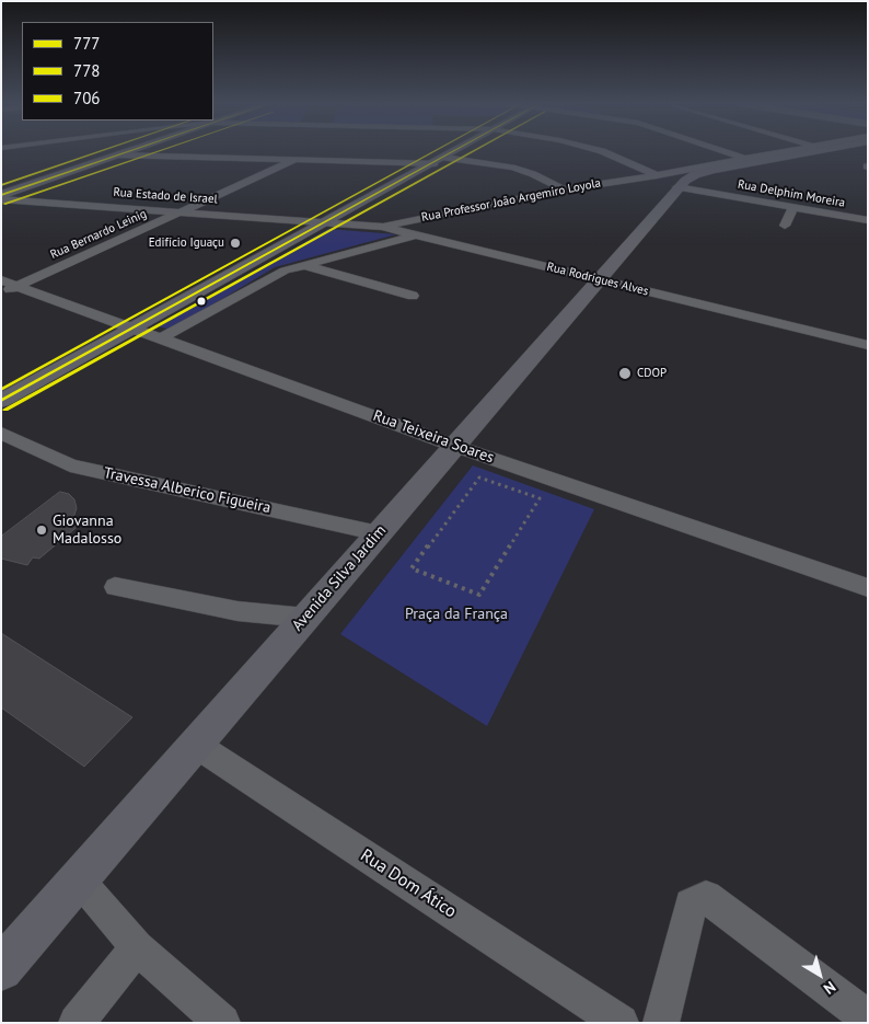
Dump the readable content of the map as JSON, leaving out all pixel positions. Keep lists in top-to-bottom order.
{
  "streets": {
    "main road": ["Rua Professor João Argemiro Loyola", "Avenida Silva Jardim"],
    "street": [
      "Rua Delphim Moreira",
      "Rua Estado de Israel",
      "Rua Bernardo Leinig",
      "Rua Rodrigues Alves",
      "Rua Teixeira Soares",
      "Travessa Alberico Figueira",
      "Rua Dom Ático"
    ]
  },
  "crossings": [
    ["Rua Delphim Moreira", "Rua Professor João Argemiro Loyola"],
    ["Rua Delphim Moreira", "Avenida Silva Jardim"],
    ["Rua Estado de Israel", "Rua Bernardo Leinig"],
    ["Rua Estado de Israel", "Rua Rodrigues Alves"],
    ["Rua Professor João Argemiro Loyola", "Rua Rodrigues Alves"],
    ["Rua Professor João Argemiro Loyola", "Rua Teixeira Soares"],
    ["Rua Professor João Argemiro Loyola", "Avenida Silva Jardim"],
    ["Rua Bernardo Leinig", "Rua Teixeira Soares"],
    ["Rua Rodrigues Alves", "Avenida Silva Jardim"],
    ["Rua Teixeira Soares", "Avenida Silva Jardim"],
    ["Travessa Alberico Figueira", "Avenida Silva Jardim"],
    ["Avenida Silva Jardim", "Rua Dom Ático"]
  ],
  "parks": ["Praça da França"],
  "places": ["Edifício Iguaçu", "CDOP", "Giovanna Madalosso"],
  "lines": ["transit line 777", "transit line 778", "transit line 706"],
  "legend": ["777", "778", "706"],
  "north": "bottom right"
}
